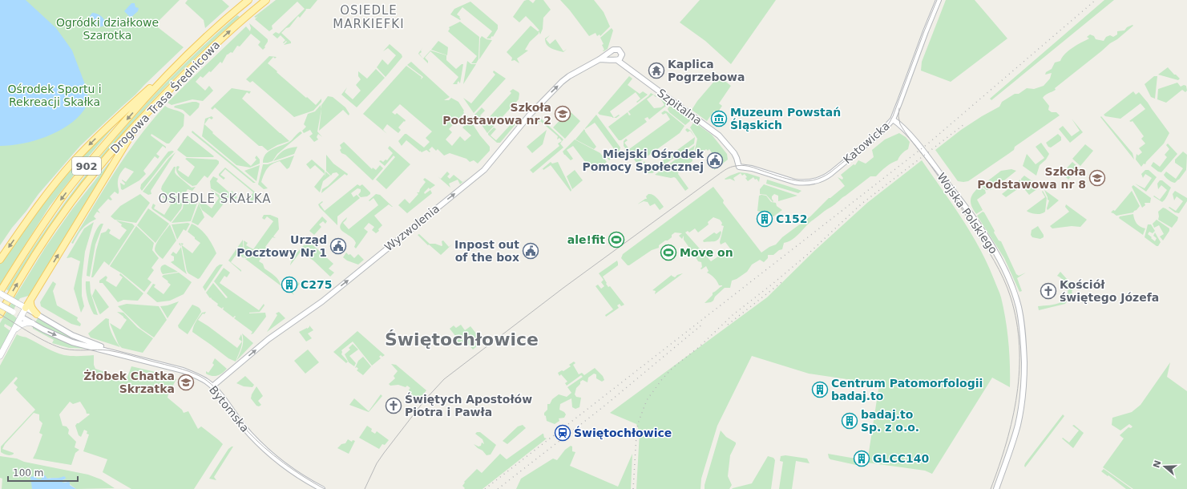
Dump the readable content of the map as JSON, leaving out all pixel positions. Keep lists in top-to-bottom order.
{
  "streets": {
    "main road": ["Drogowa Trasa Średnicowa", "902", "Bytomska"],
    "street": [
      "Szpitalna",
      "Katowicka",
      "Wojska Polskiego",
      "Wyzwolenia"
    ]
  },
  "crossings": [
    ["Drogowa Trasa Średnicowa", "Bytomska"],
    ["Szpitalna", "Katowicka"],
    ["Szpitalna", "Wyzwolenia"],
    ["Katowicka", "Wojska Polskiego"],
    ["Wyzwolenia", "Bytomska"]
  ],
  "one_way": ["Wyzwolenia"],
  "districts": ["OSIEDLE MARKIEFKI", "OSIEDLE SKAŁKA", "Świętochłowice"],
  "parks": ["Ogródki działkowe Szarotka", "Ośrodek Sportu i Rekreacji Skałka"],
  "places": {
    "temple": ["Kaplica Pogrzebowa"],
    "school or university": ["Szkoła Podstawowa nr 2", "Szkoła Podstawowa nr 8", "Żłobek Chatka Skrzatka"],
    "museum": ["Muzeum Powstań Śląskich"],
    "public building": ["Miejski Ośrodek Pomocy Społecznej", "Urząd Pocztowy Nr 1", "Inpost out of the box"],
    "building": [
      "C152",
      "C275",
      "Centrum Patomorfologii badaj.to",
      "badaj.to Sp. z o.o.",
      "GLCC140"
    ],
    "sports": ["ale!fit", "Move on"],
    "church": ["Kościół świętego Józefa", "Świętych Apostołów Piotra i Pawła"],
    "station": ["Świętochłowice"]
  },
  "scale_bar": "100 m",
  "north": "left"
}
